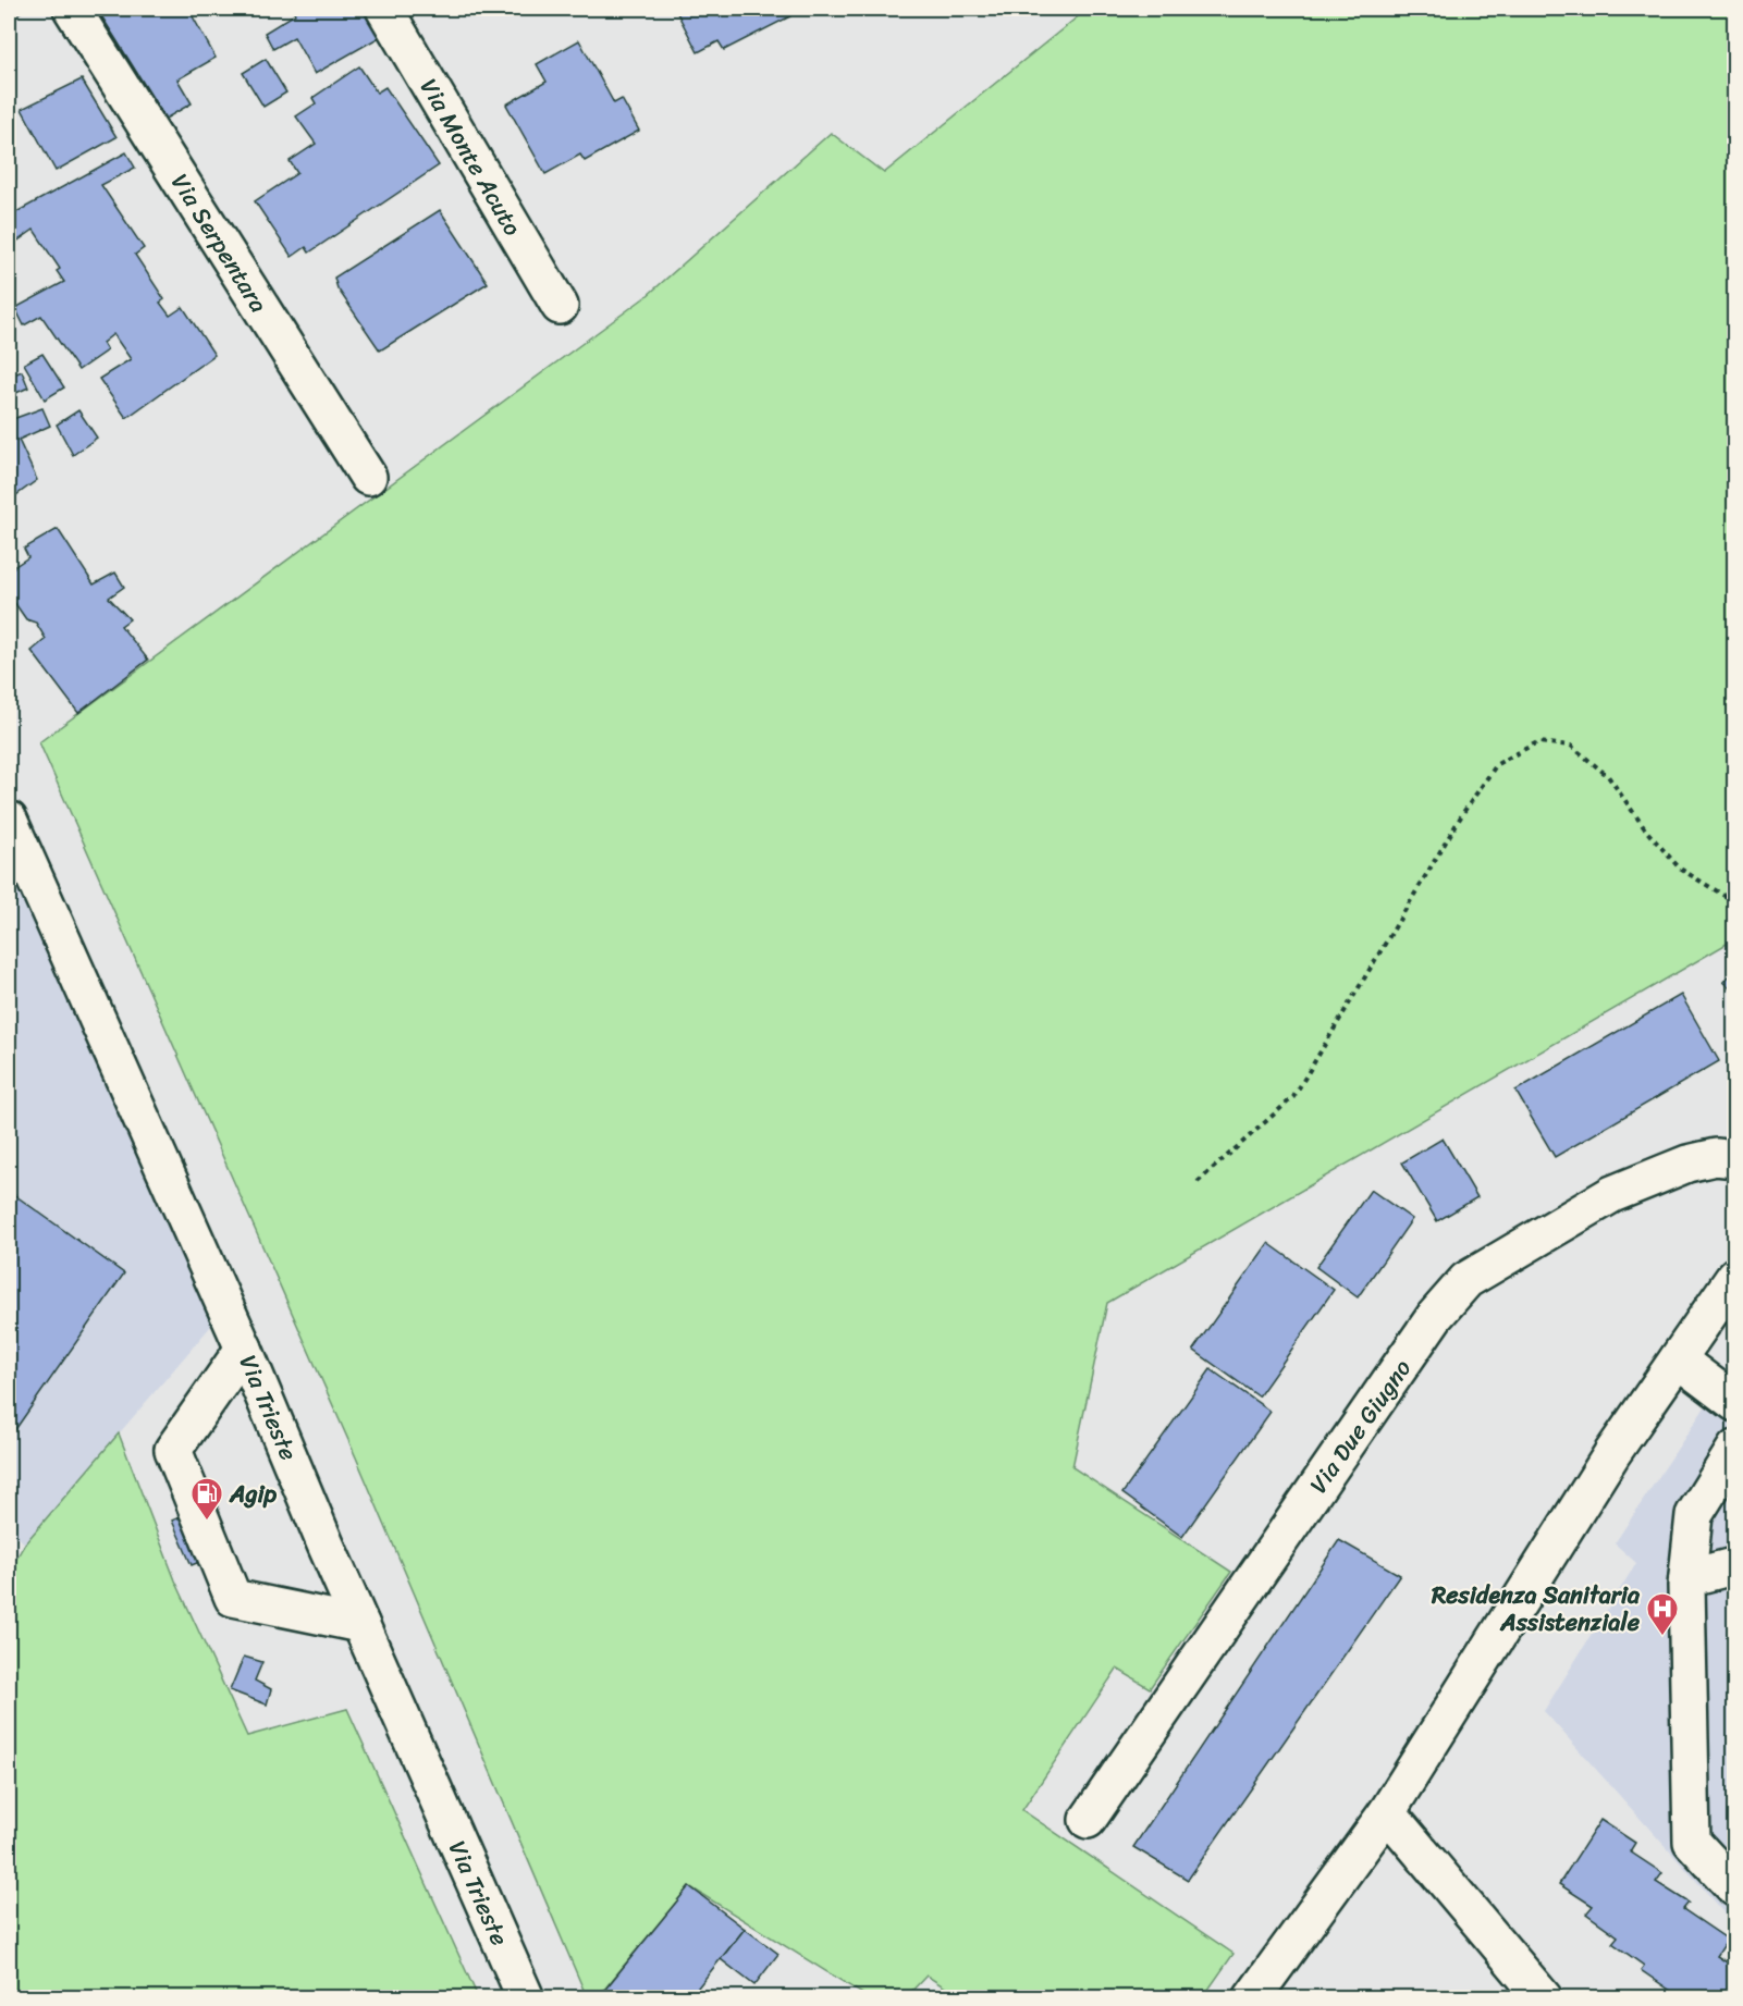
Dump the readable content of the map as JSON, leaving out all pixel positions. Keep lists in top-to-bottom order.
{
  "streets": {
    "street": [
      "Via Monte Acuto",
      "Via Serpentara",
      "Via Trieste",
      "Via Due Giugno"
    ]
  },
  "places": {
    "fuel station": ["Agip"],
    "hospital": ["Residenza Sanitaria Assistenziale"]
  }
}
